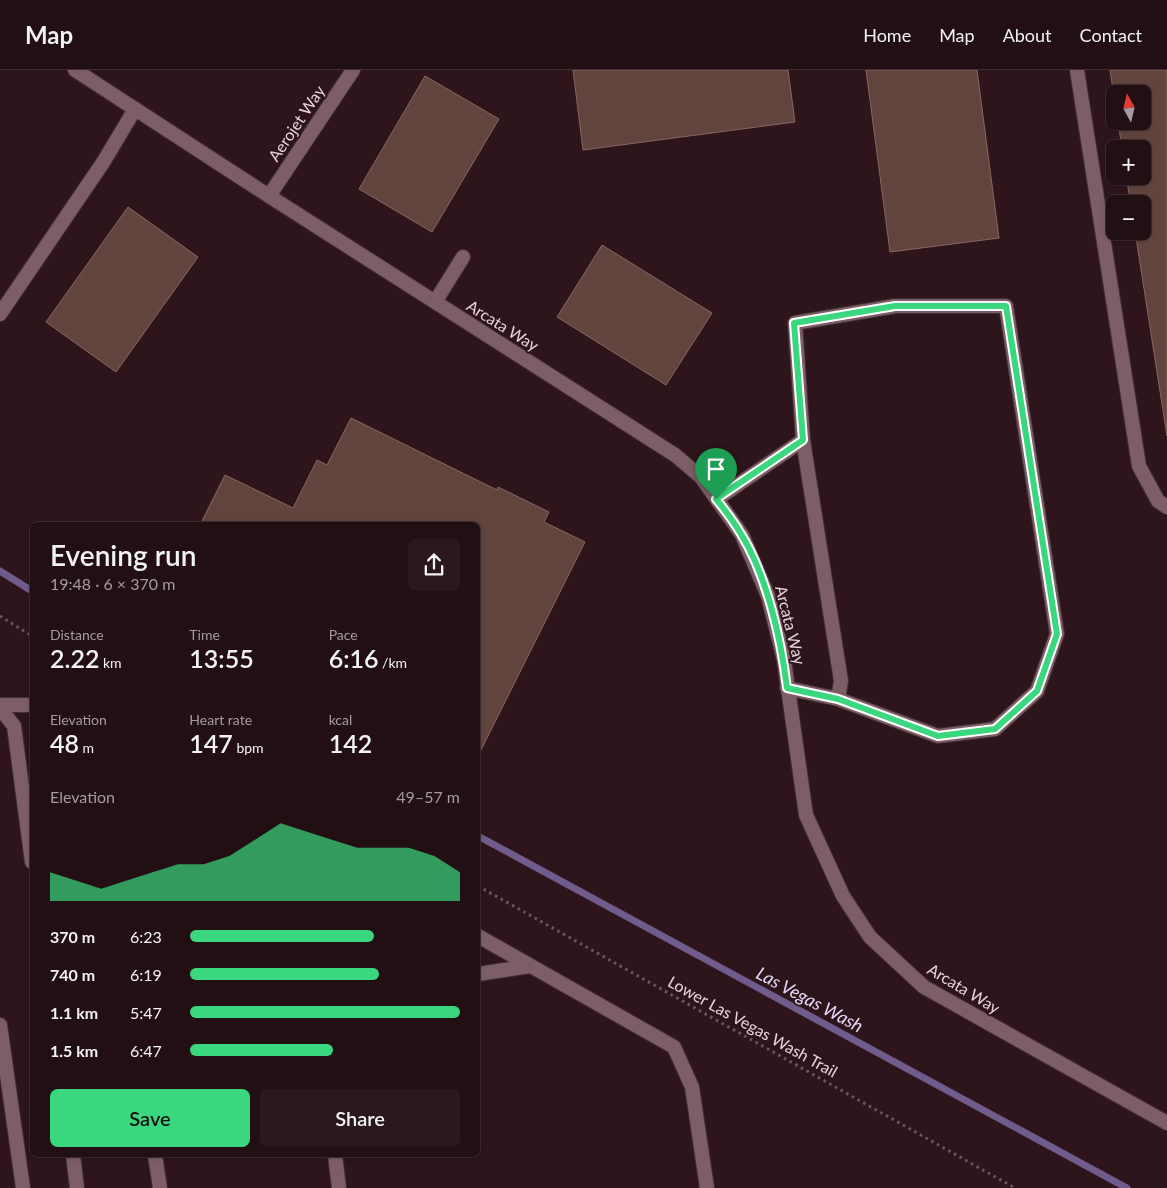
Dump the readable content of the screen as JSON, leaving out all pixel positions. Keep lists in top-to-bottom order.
{
  "streets": {
    "street": ["Aerojet Way", "Arcata Way"],
    "path": ["Lower Las Vegas Wash Trail"]
  },
  "crossings": [
    ["Aerojet Way", "Arcata Way"]
  ],
  "water": ["Las Vegas Wash"],
  "north": "top",
  "page": {
    "header": "Map",
    "nav": [
      "Home",
      "Map",
      "About",
      "Contact"
    ],
    "map_buttons": ["+", "−"],
    "heading": ["Evening run", "19:48 · 6 × 370 m"],
    "stats": [
      ["Distance", "2.22 km"],
      ["Time", "13:55"],
      ["Pace", "6:16 /km"],
      ["Elevation", "48 m"],
      ["Heart rate", "147 bpm"],
      ["kcal", "142"]
    ],
    "chart": ["Elevation", "49–57 m"],
    "list": [
      {
        "name": "370 m",
        "note": "6:23"
      },
      {
        "name": "740 m",
        "note": "6:19"
      },
      {
        "name": "1.1 km",
        "note": "5:47"
      },
      {
        "name": "1.5 km",
        "note": "6:47"
      }
    ],
    "buttons": ["Save", "Share"]
  }
}
